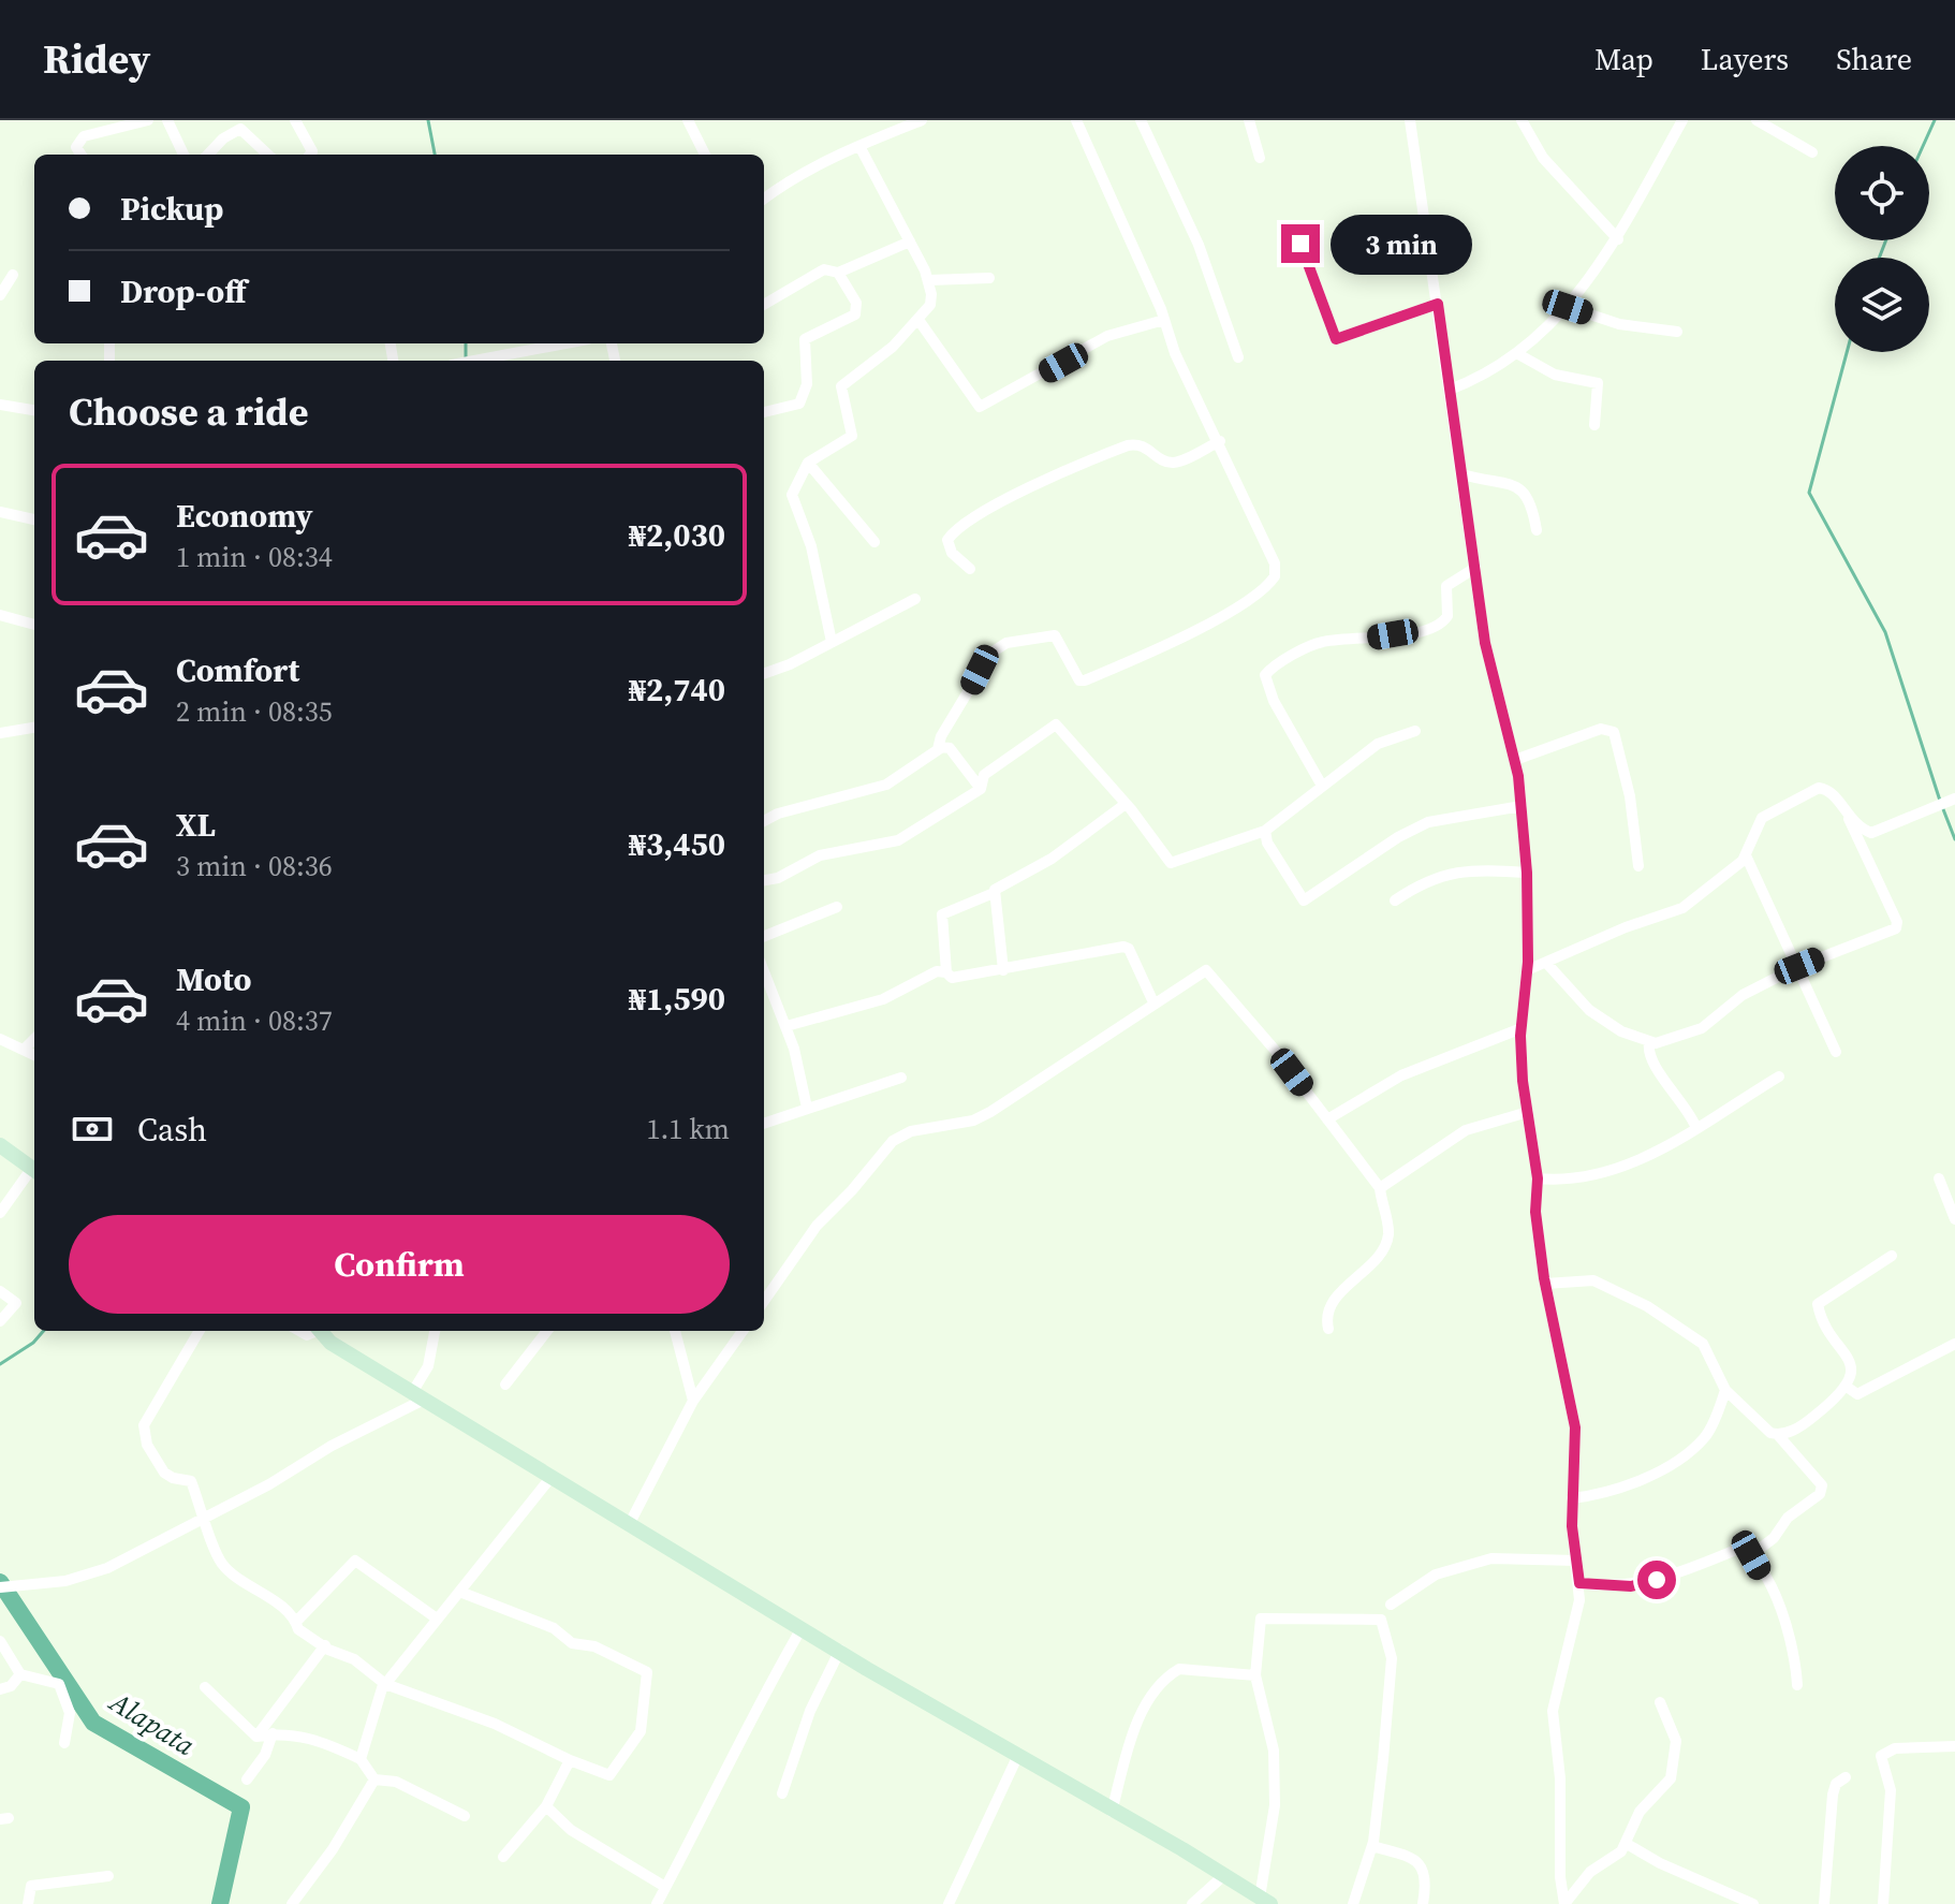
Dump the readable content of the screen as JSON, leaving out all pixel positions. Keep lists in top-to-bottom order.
{
  "water": ["Alapata"],
  "page": {
    "header": "Ridey",
    "nav": ["Map", "Layers", "Share"],
    "banner": ["Pickup", "Drop-off"],
    "bubble": "3 min",
    "heading": "Choose a ride",
    "list": [
      {
        "name": "Economy",
        "note": "1 min · 08:34",
        "value": "₦2,030"
      },
      {
        "name": "Comfort",
        "note": "2 min · 08:35",
        "value": "₦2,740"
      },
      {
        "name": "XL",
        "note": "3 min · 08:36",
        "value": "₦3,450"
      },
      {
        "name": "Moto",
        "note": "4 min · 08:37",
        "value": "₦1,590"
      }
    ],
    "pay": ["Cash", "1.1 km"],
    "buttons": "Confirm"
  }
}
